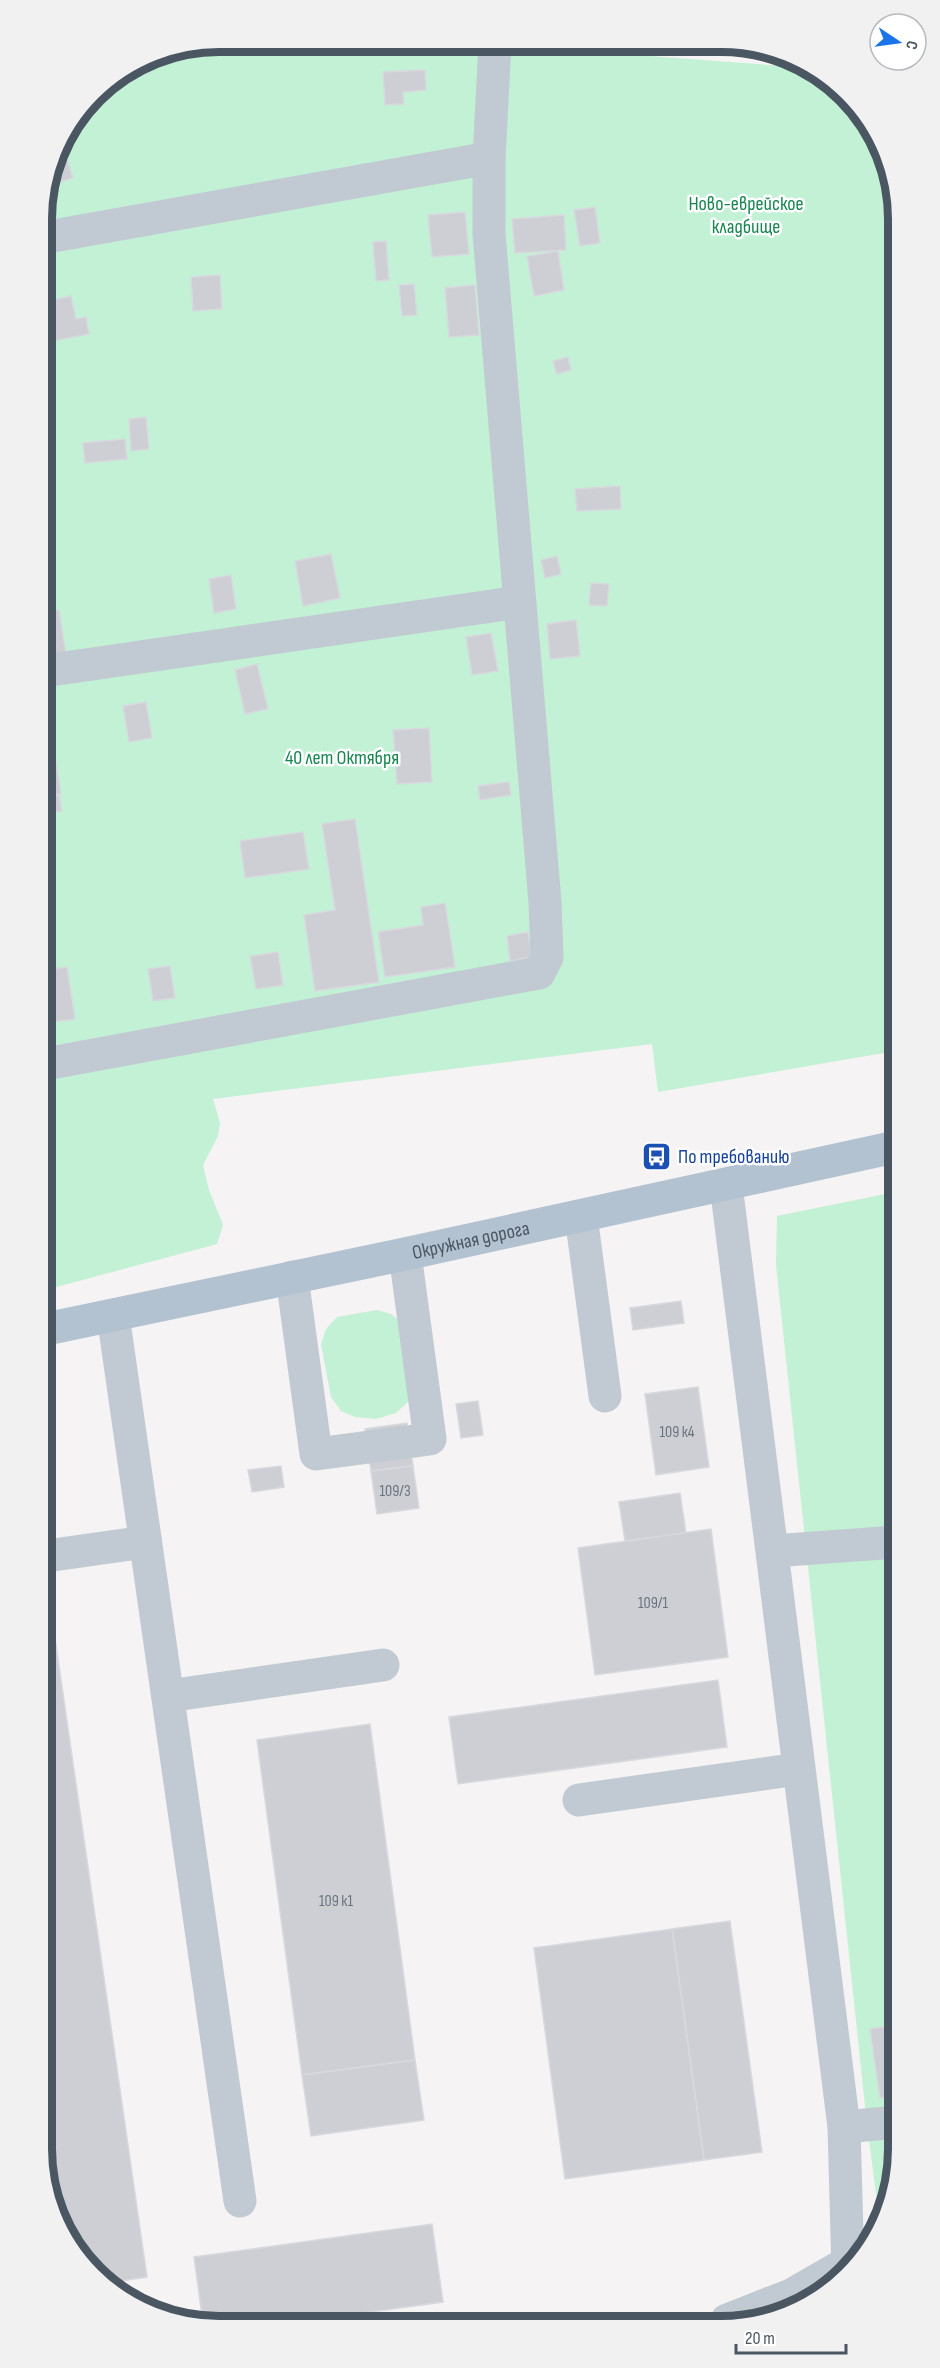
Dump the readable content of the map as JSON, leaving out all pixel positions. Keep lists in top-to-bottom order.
{
  "streets": {
    "main road": ["Окружная дорога"]
  },
  "parks": ["Ново-еврейское кладбище", "40 лет Октября"],
  "places": {
    "bus stop": ["По требованию"]
  },
  "house_numbers": [
    "109 к4",
    "109/3",
    "109/1",
    "109 к1"
  ],
  "scale_bar": "20 m",
  "north": "right"
}
